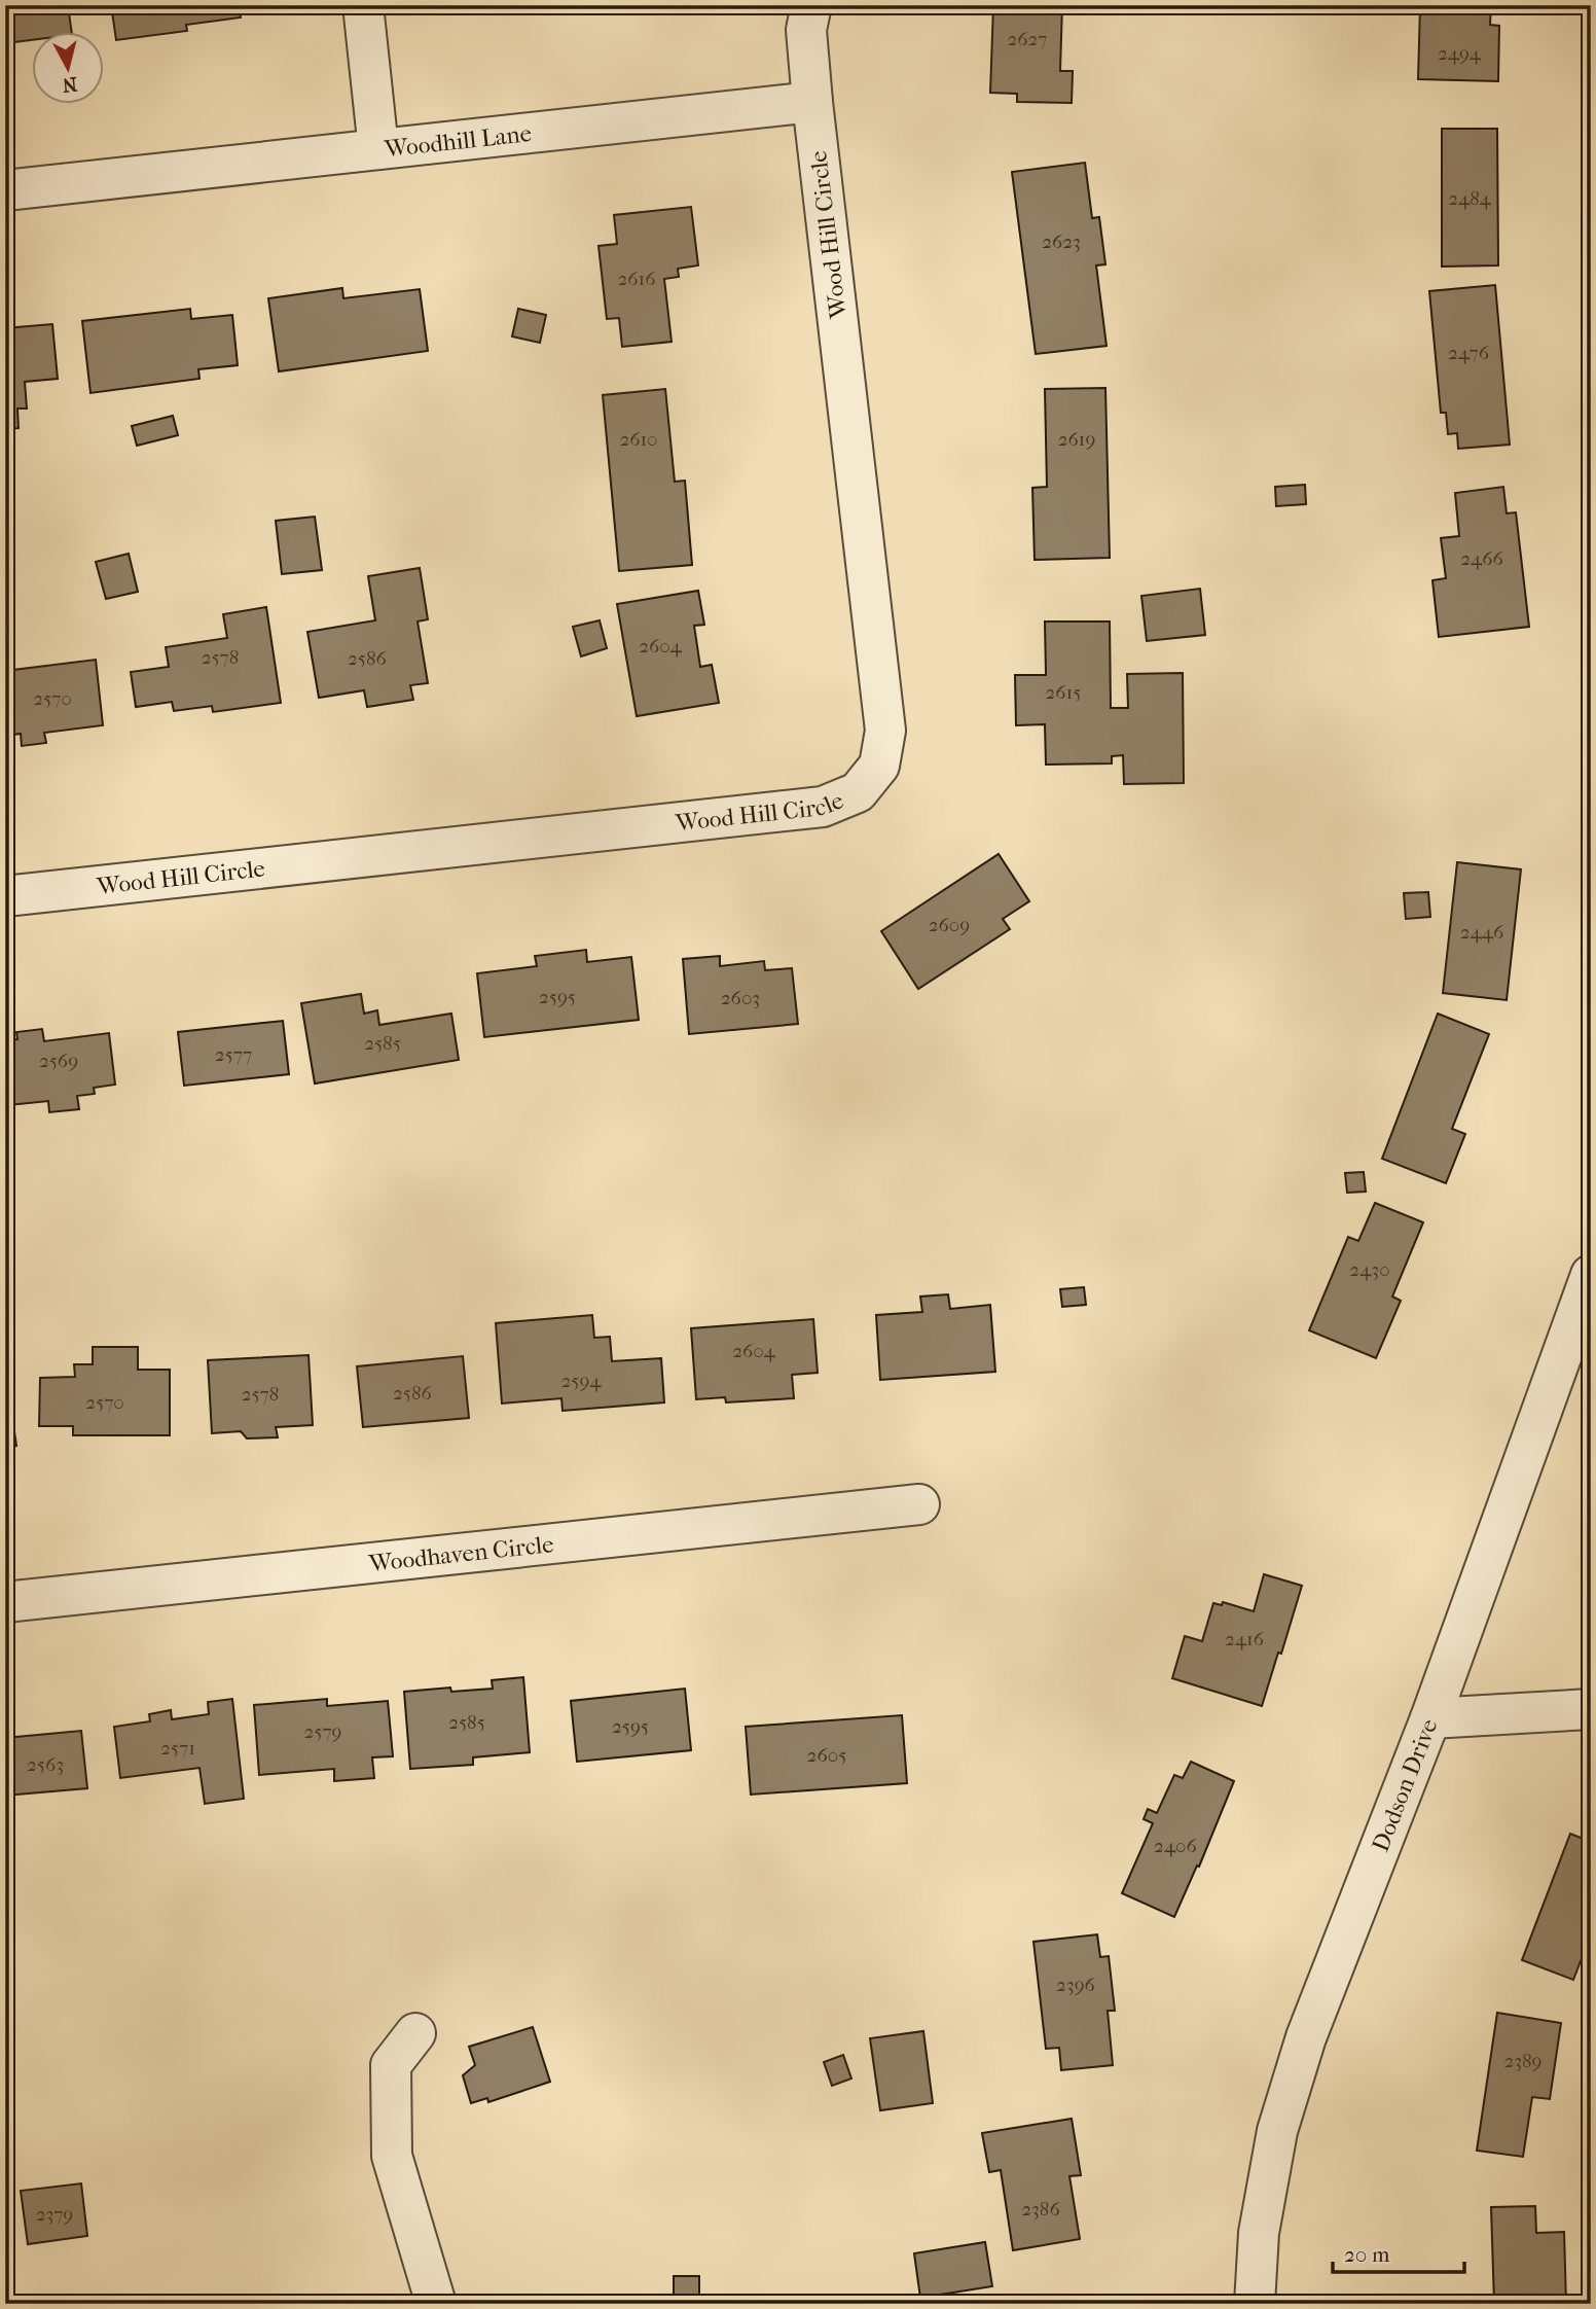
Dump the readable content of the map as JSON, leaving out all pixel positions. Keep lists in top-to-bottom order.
{
  "streets": {
    "street": [
      "Woodhill Lane",
      "Wood Hill Circle",
      "Woodhaven Circle",
      "Dodson Drive"
    ]
  },
  "crossings": [
    ["Woodhill Lane", "Wood Hill Circle"]
  ],
  "house_numbers": [
    "2627",
    "2494",
    "2484",
    "2623",
    "2616",
    "2476",
    "2610",
    "2619",
    "2466",
    "2604",
    "2578",
    "2586",
    "2615",
    "2570",
    "2609",
    "2446",
    "2595",
    "2603",
    "2585",
    "2577",
    "2569",
    "2430",
    "2604",
    "2594",
    "2586",
    "2578",
    "2570",
    "2416",
    "2585",
    "2595",
    "2579",
    "2571",
    "2605",
    "2563",
    "2406",
    "2396",
    "2389",
    "2386",
    "2379"
  ],
  "scale_bar": "20 m",
  "north": "bottom"
}
